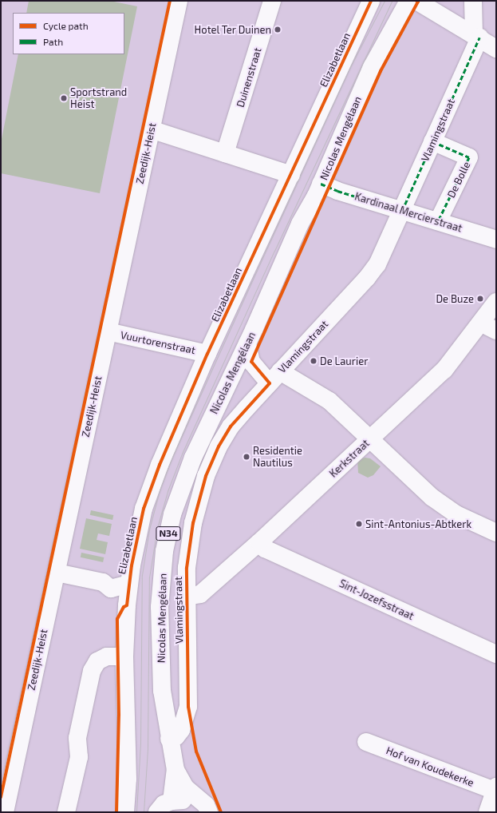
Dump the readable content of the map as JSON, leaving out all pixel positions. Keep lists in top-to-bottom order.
{
  "streets": {
    "street": [
      "Elizabetlaan",
      "Duinenstraat",
      "Vlamingstraat",
      "Nicolas Mengélaan",
      "Zeedijk-Heist",
      "De Bolle",
      "Kardinaal Mercierstraat",
      "Vuurtorenstraat",
      "Kerkstraat",
      "N34",
      "Sint-Jozefsstraat",
      "Hof van Koudekerke"
    ]
  },
  "crossings": [
    ["Elizabetlaan", "Vuurtorenstraat"],
    ["Vlamingstraat", "Nicolas Mengélaan"],
    ["Vlamingstraat", "De Bolle"],
    ["Vlamingstraat", "Kardinaal Mercierstraat"],
    ["Vlamingstraat", "Kerkstraat"],
    ["Nicolas Mengélaan", "Kardinaal Mercierstraat"],
    ["Nicolas Mengélaan", "N34"],
    ["Zeedijk-Heist", "Vuurtorenstraat"],
    ["De Bolle", "Kardinaal Mercierstraat"],
    ["Kerkstraat", "Sint-Jozefsstraat"]
  ],
  "places": [
    "Hotel Ter Duinen",
    "Sportstrand Heist",
    "De Buze",
    "De Laurier",
    "Residentie Nautilus",
    "Sint-Antonius-Abtkerk"
  ],
  "legend": ["Cycle path", "Path"]
}
